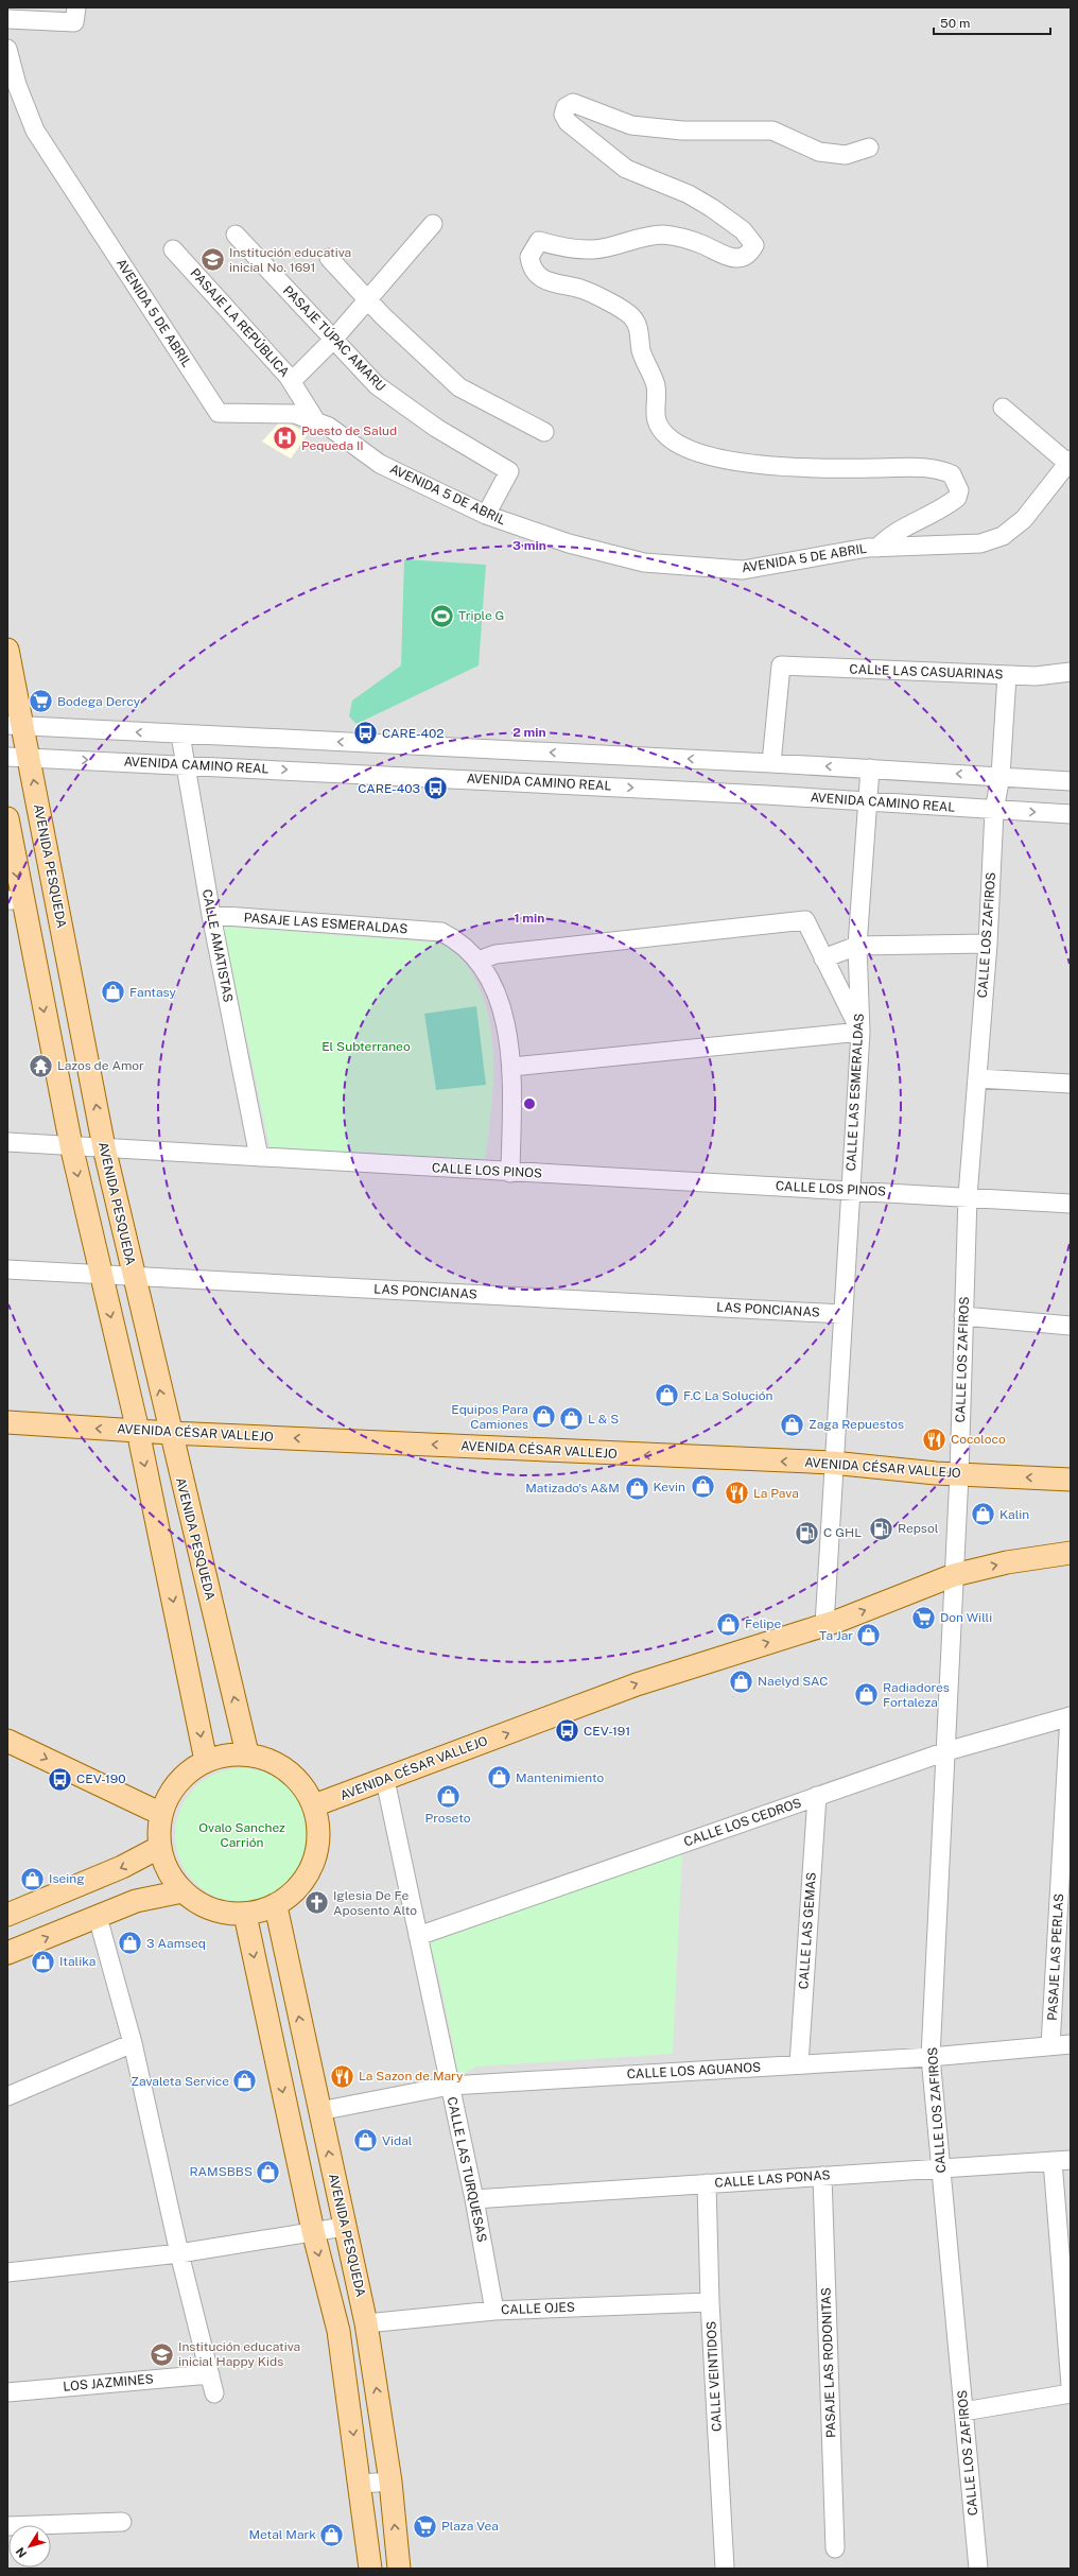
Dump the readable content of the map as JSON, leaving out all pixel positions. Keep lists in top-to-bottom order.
{
  "streets": {
    "main road": ["AVENIDA PESQUEDA", "AVENIDA CÉSAR VALLEJO"],
    "street": [
      "AVENIDA 5 DE ABRIL",
      "PASAJE LA REPÚBLICA",
      "PASAJE TÚPAC AMARU",
      "CALLE LAS CASUARINAS",
      "AVENIDA CAMINO REAL",
      "PASAJE LAS ESMERALDAS",
      "CALLE LOS ZAFIROS",
      "CALLE AMATISTAS",
      "CALLE LAS ESMERALDAS",
      "CALLE LOS PINOS",
      "LAS PONCIANAS",
      "CALLE LOS CEDROS",
      "CALLE LAS GEMAS",
      "PASAJE LAS PERLAS",
      "CALLE LOS AGUANOS",
      "CALLE LAS TURQUESAS",
      "CALLE LAS PONAS",
      "CALLE OJES",
      "PASAJE LAS RODONITAS",
      "CALLE VEINTIDOS",
      "LOS JAZMINES"
    ]
  },
  "crossings": [
    ["AVENIDA 5 DE ABRIL", "PASAJE LA REPÚBLICA"],
    ["AVENIDA 5 DE ABRIL", "PASAJE TÚPAC AMARU"],
    ["CALLE LAS CASUARINAS", "CALLE LOS ZAFIROS"],
    ["AVENIDA CAMINO REAL", "AVENIDA PESQUEDA"],
    ["AVENIDA CAMINO REAL", "CALLE LOS ZAFIROS"],
    ["AVENIDA CAMINO REAL", "CALLE AMATISTAS"],
    ["AVENIDA PESQUEDA", "CALLE LOS PINOS"],
    ["AVENIDA PESQUEDA", "LAS PONCIANAS"],
    ["AVENIDA PESQUEDA", "AVENIDA CÉSAR VALLEJO"],
    ["AVENIDA PESQUEDA", "CALLE LOS AGUANOS"],
    ["AVENIDA PESQUEDA", "CALLE OJES"],
    ["PASAJE LAS ESMERALDAS", "CALLE AMATISTAS"],
    ["CALLE LOS ZAFIROS", "CALLE LOS PINOS"],
    ["CALLE LOS ZAFIROS", "AVENIDA CÉSAR VALLEJO"],
    ["CALLE LOS ZAFIROS", "CALLE LOS CEDROS"],
    ["CALLE LOS ZAFIROS", "CALLE LOS AGUANOS"],
    ["CALLE LOS ZAFIROS", "CALLE LAS PONAS"],
    ["CALLE AMATISTAS", "CALLE LOS PINOS"],
    ["CALLE LAS ESMERALDAS", "CALLE LOS PINOS"],
    ["CALLE LAS ESMERALDAS", "LAS PONCIANAS"],
    ["AVENIDA CÉSAR VALLEJO", "CALLE LAS TURQUESAS"],
    ["CALLE LOS CEDROS", "CALLE LAS GEMAS"],
    ["CALLE LOS CEDROS", "PASAJE LAS PERLAS"],
    ["CALLE LOS CEDROS", "CALLE LAS TURQUESAS"],
    ["CALLE LAS GEMAS", "CALLE LOS AGUANOS"],
    ["PASAJE LAS PERLAS", "CALLE LOS AGUANOS"],
    ["CALLE LOS AGUANOS", "CALLE LAS TURQUESAS"],
    ["CALLE LAS TURQUESAS", "CALLE LAS PONAS"],
    ["CALLE LAS TURQUESAS", "CALLE OJES"],
    ["CALLE LAS PONAS", "PASAJE LAS RODONITAS"],
    ["CALLE LAS PONAS", "CALLE VEINTIDOS"],
    ["CALLE OJES", "CALLE VEINTIDOS"]
  ],
  "parks": ["El Subterraneo", "Ovalo Sanchez Carrión"],
  "places": {
    "school or university": ["Institución educativa inicial No. 1691", "Institución educativa inicial Happy Kids"],
    "hospital": ["Puesto de Salud Pequeda II"],
    "sports": ["Triple G"],
    "supermarket": ["Bodega Dercy", "Don Willi", "Plaza Vea"],
    "bus stop": [
      "CARE-402",
      "CARE-403",
      "CEV-191",
      "CEV-190"
    ],
    "shop": [
      "Fantasy",
      "F.C La Solución",
      "Equipos Para Camiones",
      "L & S",
      "Zaga Repuestos",
      "Kevin",
      "Matizado's A&M",
      "Kalin",
      "Felipe",
      "Ta Jar",
      "Naelyd SAC",
      "Radiadores Fortaleza",
      "Mantenimiento",
      "Proseto",
      "Iseing",
      "3 Aamseq",
      "Italika",
      "Zavaleta Service",
      "Vidal",
      "RAMSBBS",
      "Metal Mark"
    ],
    "temple": ["Lazos de Amor"],
    "restaurant": ["Cocoloco", "La Pava", "La Sazon de Mary"],
    "fuel station": ["Repsol", "C GHL"],
    "church": ["Iglesia De Fe Aposento Alto"]
  },
  "scale_bar": "50 m",
  "north": "bottom left",
  "rings": ["3 min", "2 min", "1 min"]
}
